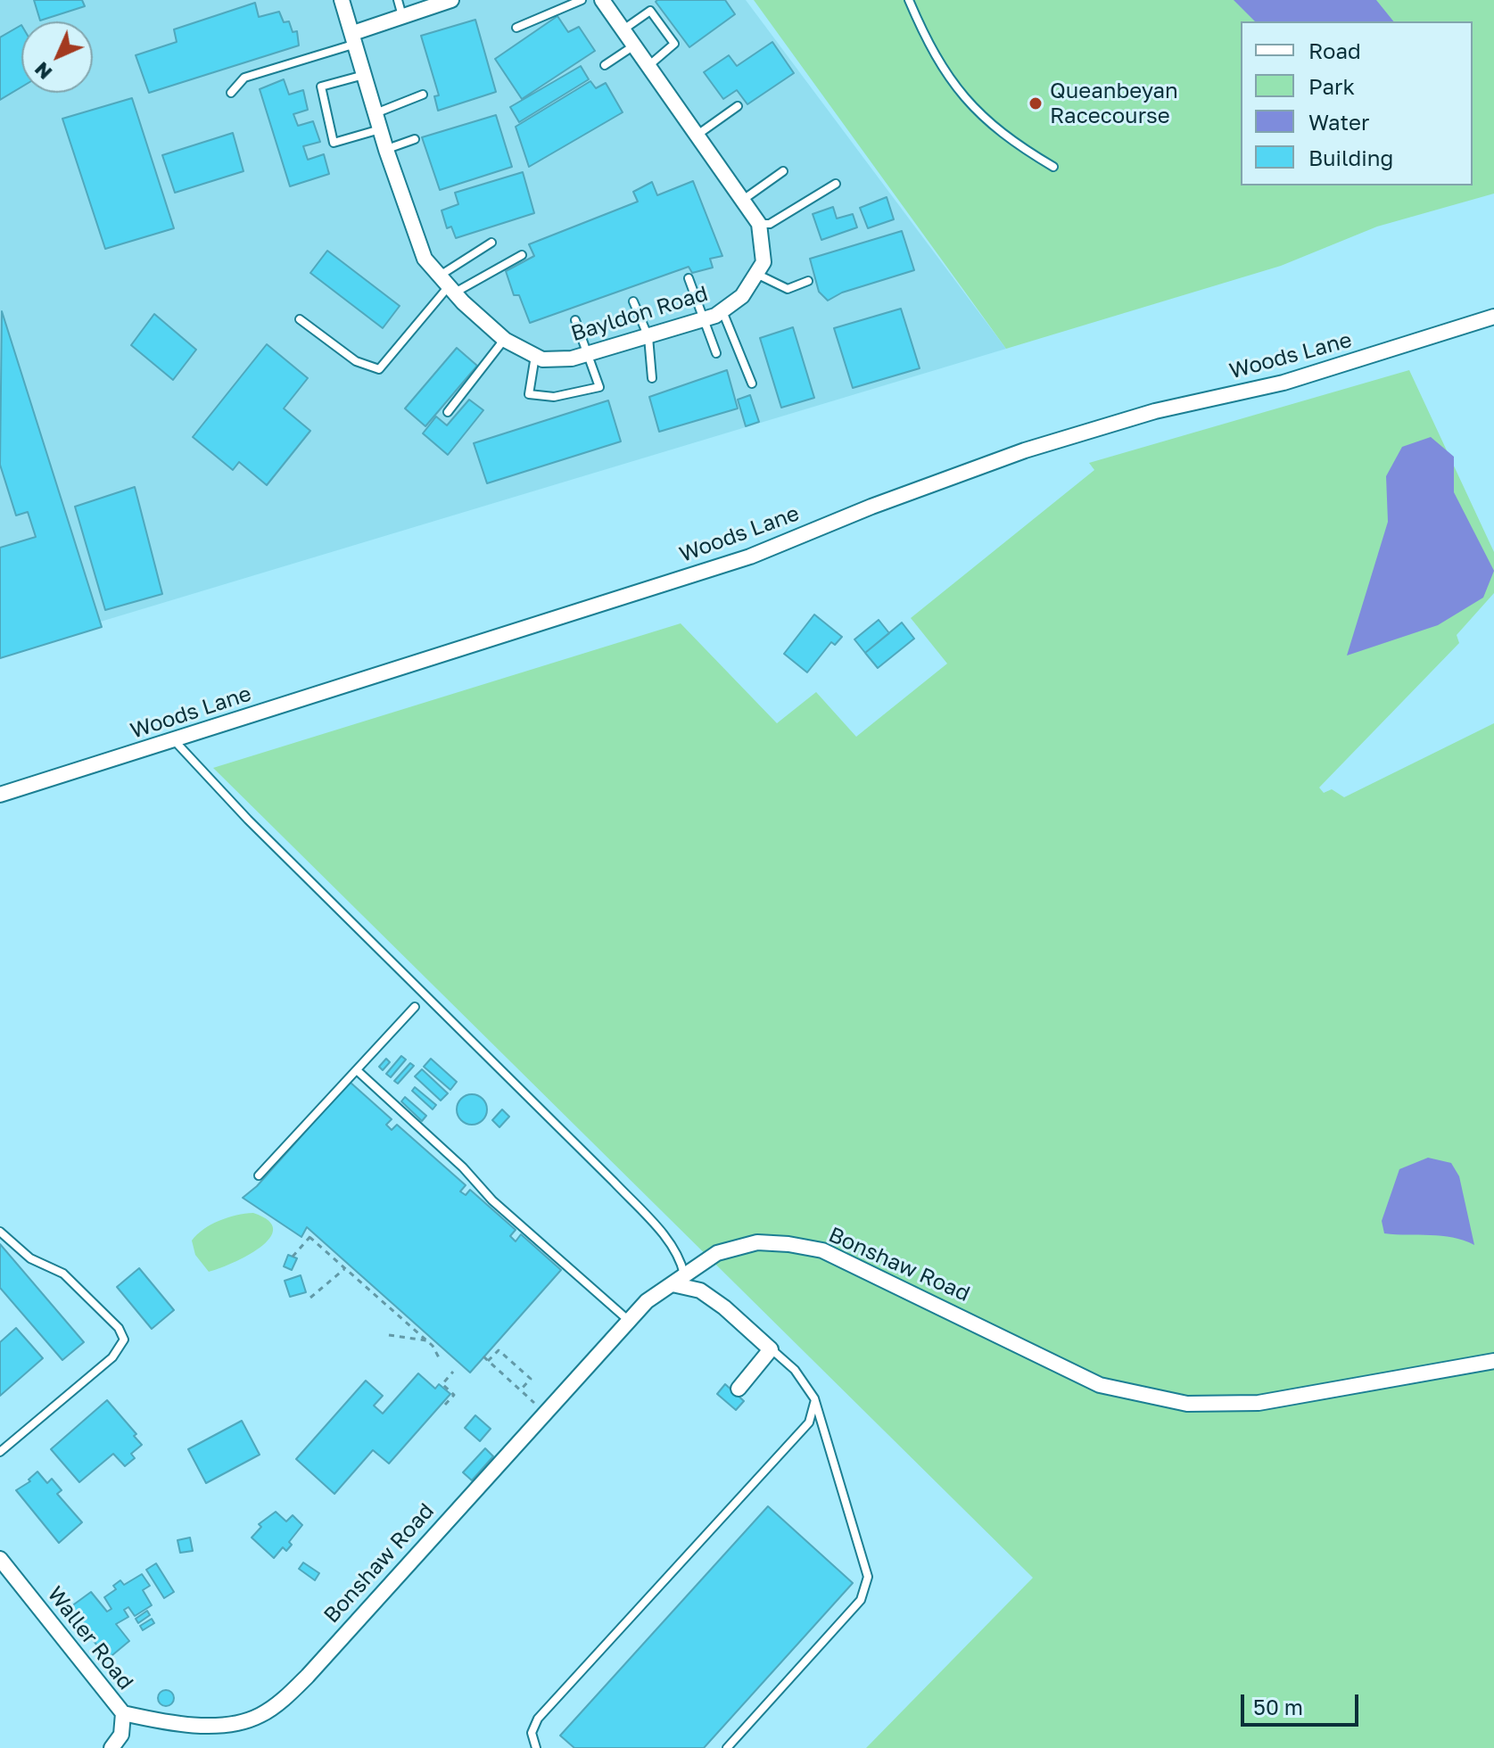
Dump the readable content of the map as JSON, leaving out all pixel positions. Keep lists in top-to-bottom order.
{
  "streets": {
    "street": [
      "Bayldon Road",
      "Woods Lane",
      "Bonshaw Road",
      "Waller Road"
    ]
  },
  "crossings": [
    ["Bonshaw Road", "Waller Road"]
  ],
  "places": ["Queanbeyan Racecourse"],
  "legend": [
    "Road",
    "Park",
    "Water",
    "Building"
  ],
  "scale_bar": "50 m",
  "north": "bottom left"
}
